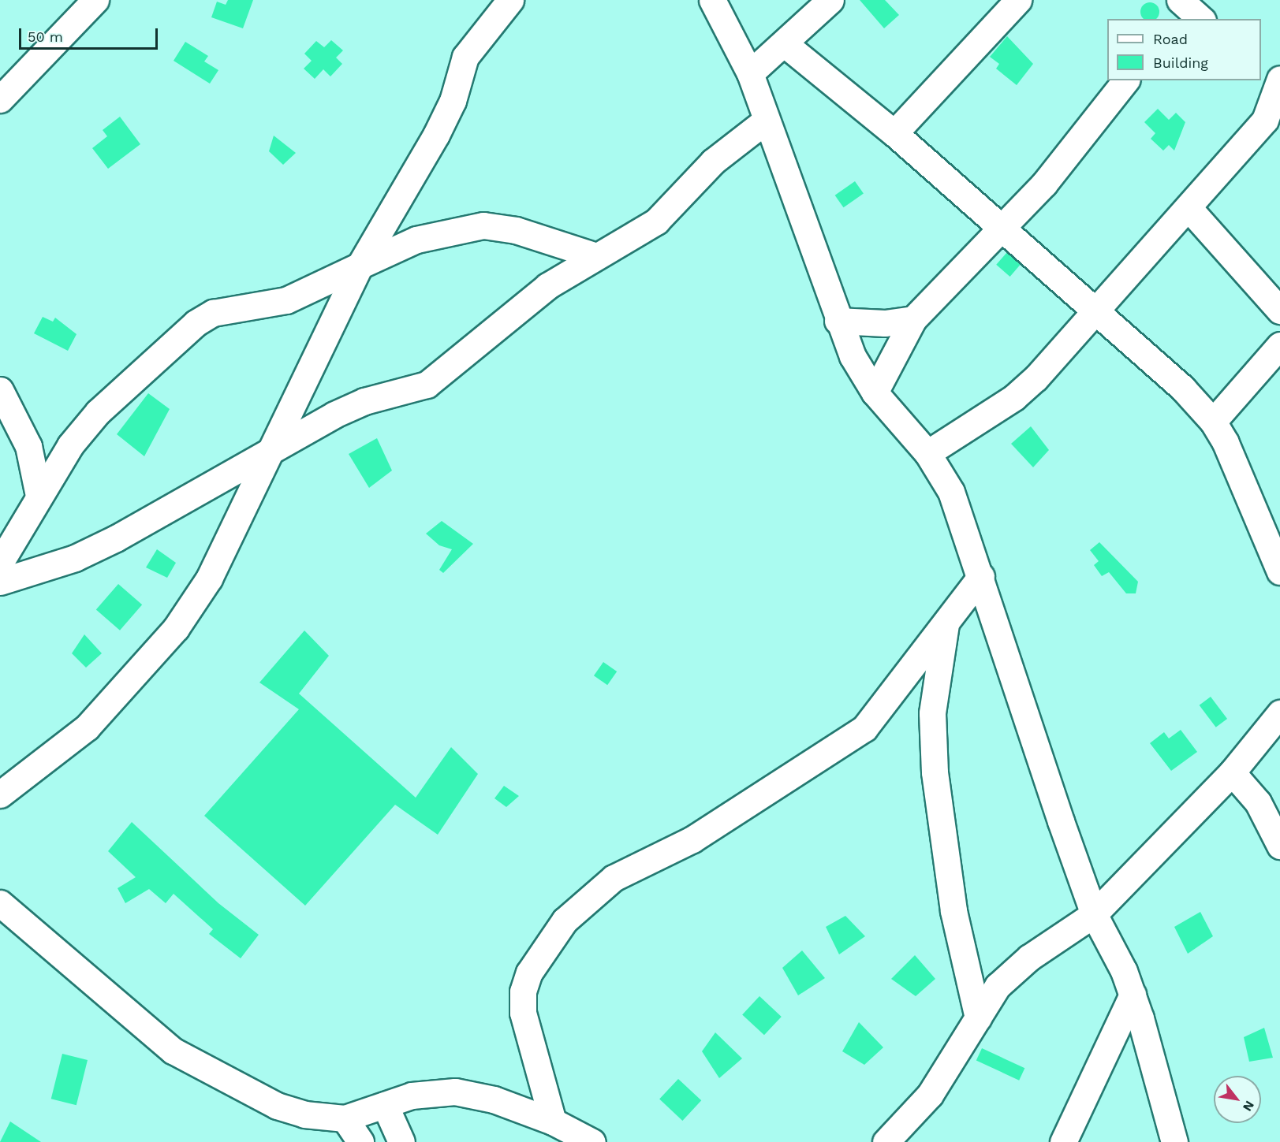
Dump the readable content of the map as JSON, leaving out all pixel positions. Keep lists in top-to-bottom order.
{
  "legend": ["Road", "Building"],
  "scale_bar": "50 m",
  "north": "bottom right"
}
